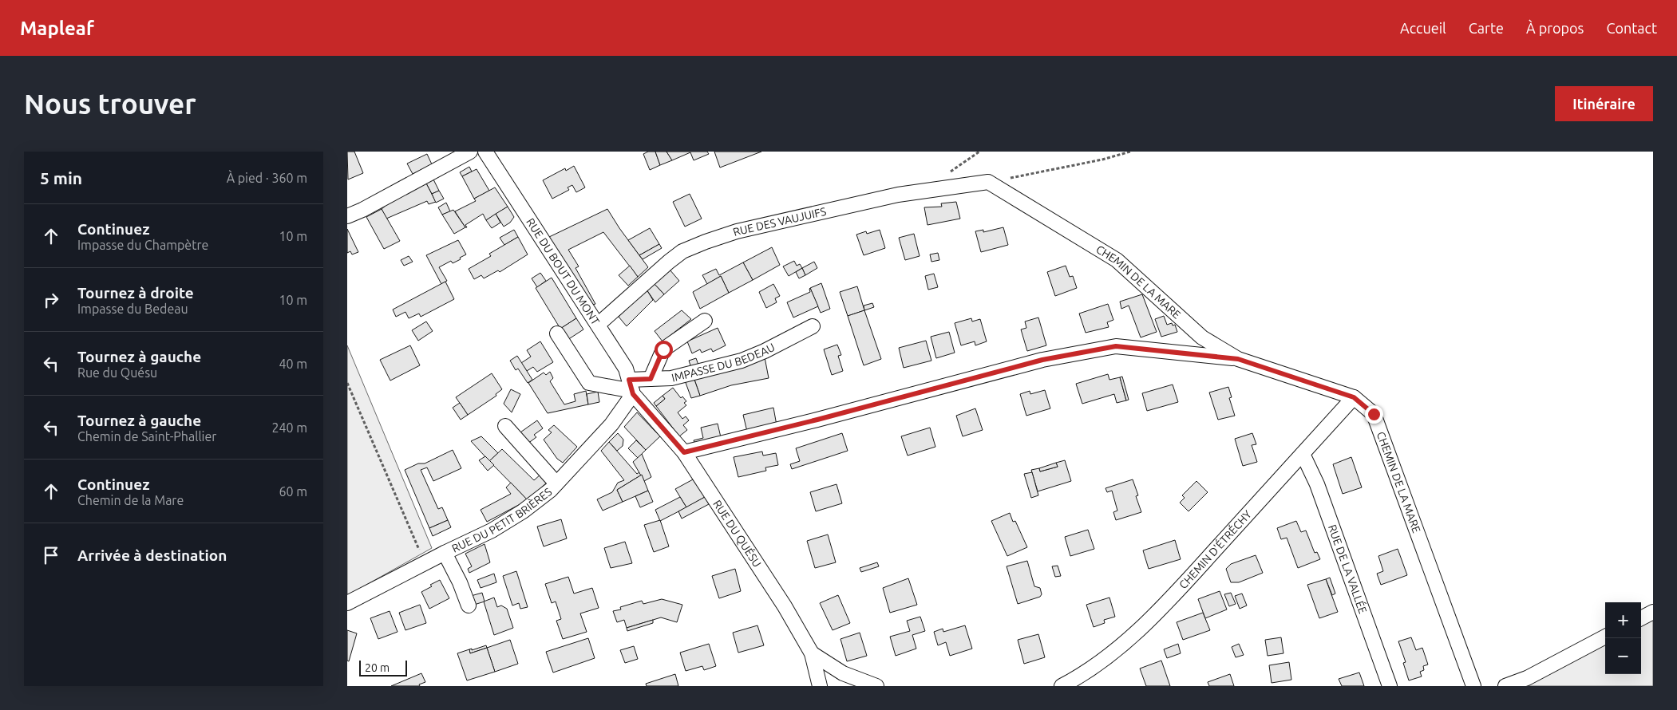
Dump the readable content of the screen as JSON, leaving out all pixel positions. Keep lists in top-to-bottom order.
{
  "streets": {
    "street": [
      "RUE DES VAUJUIFS",
      "RUE DU BOUT DU MONT",
      "CHEMIN DE LA MARE",
      "IMPASSE DU BEDEAU",
      "RUE DU PETIT BRIÈRES",
      "RUE DU QUÉSU",
      "CHEMIN D'ÉTRÉCHY",
      "RUE DE LA VALLÉE"
    ]
  },
  "crossings": [
    ["RUE DES VAUJUIFS", "RUE DU BOUT DU MONT"],
    ["RUE DES VAUJUIFS", "CHEMIN DE LA MARE"],
    ["RUE DU BOUT DU MONT", "IMPASSE DU BEDEAU"],
    ["RUE DU BOUT DU MONT", "RUE DU PETIT BRIÈRES"],
    ["RUE DU BOUT DU MONT", "RUE DU QUÉSU"],
    ["CHEMIN DE LA MARE", "CHEMIN D'ÉTRÉCHY"],
    ["IMPASSE DU BEDEAU", "RUE DU PETIT BRIÈRES"],
    ["IMPASSE DU BEDEAU", "RUE DU QUÉSU"],
    ["RUE DU PETIT BRIÈRES", "RUE DU QUÉSU"],
    ["CHEMIN D'ÉTRÉCHY", "RUE DE LA VALLÉE"]
  ],
  "scale_bar": "20 m",
  "page": {
    "header": "Mapleaf",
    "nav": [
      "Accueil",
      "Carte",
      "À propos",
      "Contact"
    ],
    "buttons": "Itinéraire",
    "title": "Nous trouver",
    "heading": ["5 min", "À pied · 360 m"],
    "list": [
      ["Continuez", "Impasse du Champètre", "10 m"],
      ["Tournez à droite", "Impasse du Bedeau", "10 m"],
      ["Tournez à gauche", "Rue du Quésu", "40 m"],
      ["Tournez à gauche", "Chemin de Saint-Phallier", "240 m"],
      ["Continuez", "Chemin de la Mare", "60 m"],
      "Arrivée à destination"
    ],
    "map_buttons": ["+", "−"],
    "scale": "20 m"
  }
}
